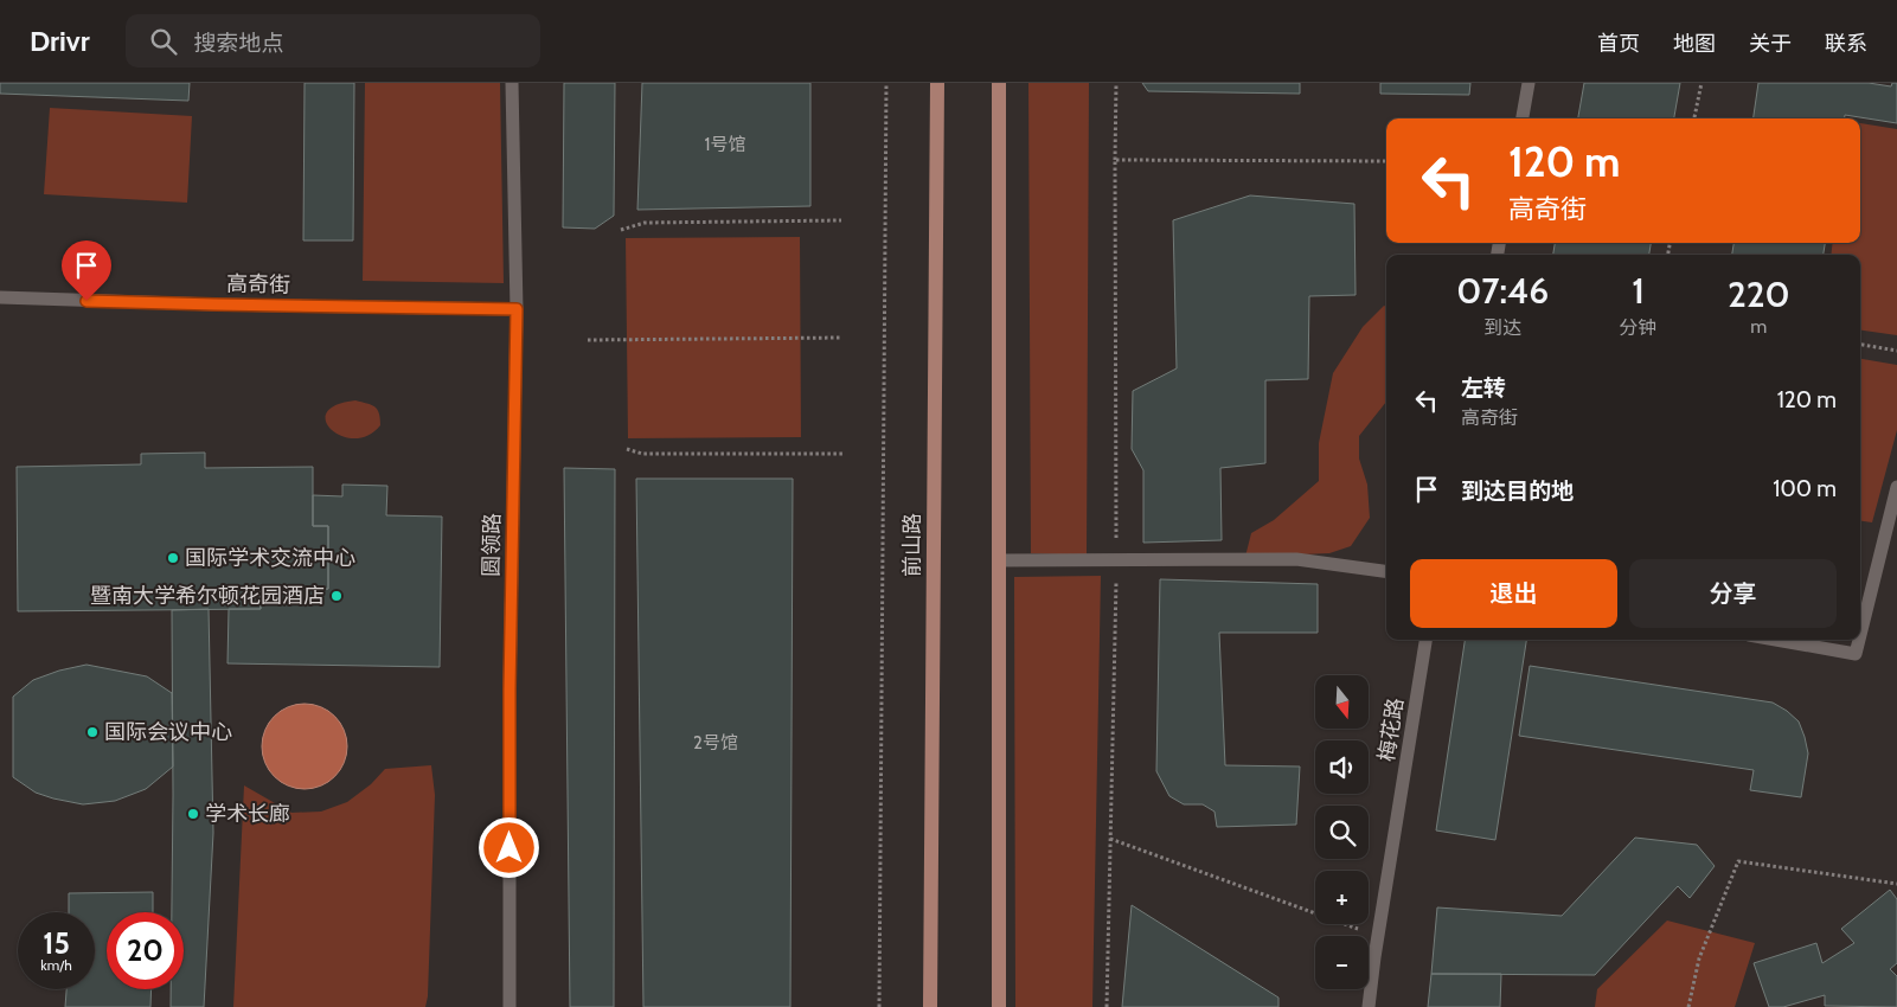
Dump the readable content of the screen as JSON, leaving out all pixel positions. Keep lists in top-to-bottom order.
{
  "streets": {
    "main road": ["前山路"],
    "lane": ["高奇街", "圆领路", "梅花路"]
  },
  "crossings": [
    ["高奇街", "圆领路"]
  ],
  "places": [
    "国际学术交流中心",
    "暨南大学希尔顿花园酒店",
    "国际会议中心",
    "学术长廊"
  ],
  "house_numbers": ["1号馆", "2号馆"],
  "north": "bottom",
  "page": {
    "header": "Drivr",
    "search": "搜索地点",
    "nav": [
      "首页",
      "地图",
      "关于",
      "联系"
    ],
    "turn": ["120 m", "高奇街"],
    "eta": [
      "07:46",
      "到达",
      "1",
      "分钟",
      "220",
      "m"
    ],
    "list": [
      {
        "name": "左转",
        "note": "高奇街",
        "value": "120 m"
      },
      {
        "name": "到达目的地",
        "value": "100 m"
      }
    ],
    "buttons": ["退出", "分享"],
    "map_buttons": ["+", "−"],
    "speed": "15 km/h",
    "limit": "20"
  }
}
